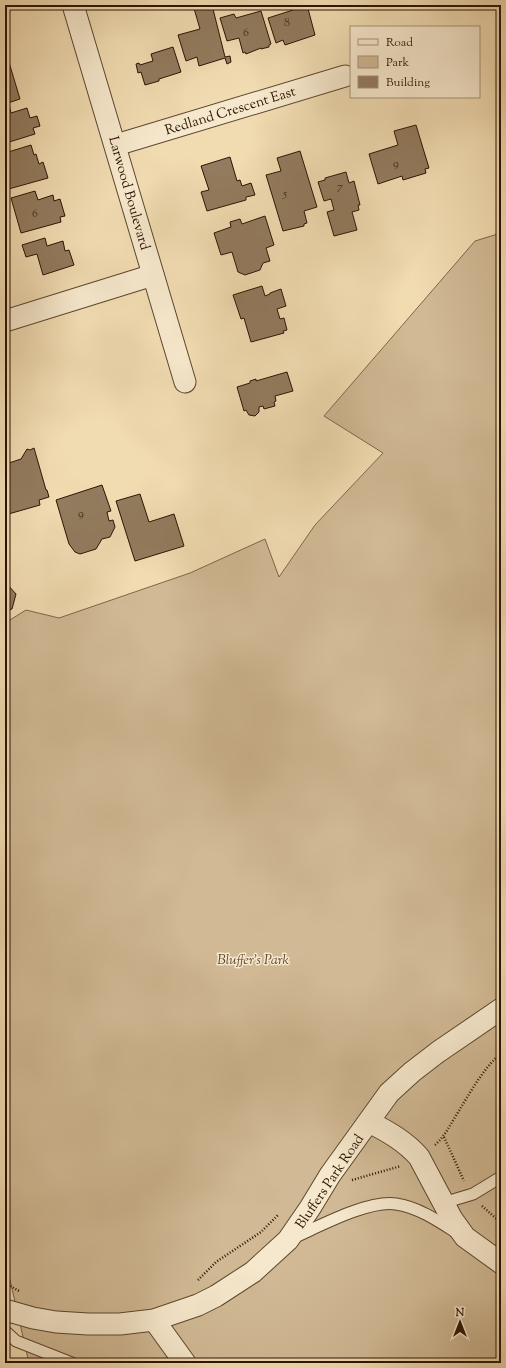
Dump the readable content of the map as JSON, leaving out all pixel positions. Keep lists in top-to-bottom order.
{
  "streets": {
    "street": ["Redland Crescent East", "Larwood Boulevard", "Bluffers Park Road"]
  },
  "crossings": [
    ["Redland Crescent East", "Larwood Boulevard"]
  ],
  "parks": ["Bluffer's Park"],
  "house_numbers": [
    "8",
    "6",
    "9",
    "7",
    "5",
    "6",
    "9"
  ],
  "legend": ["Road", "Park", "Building"],
  "north": "top"
}
